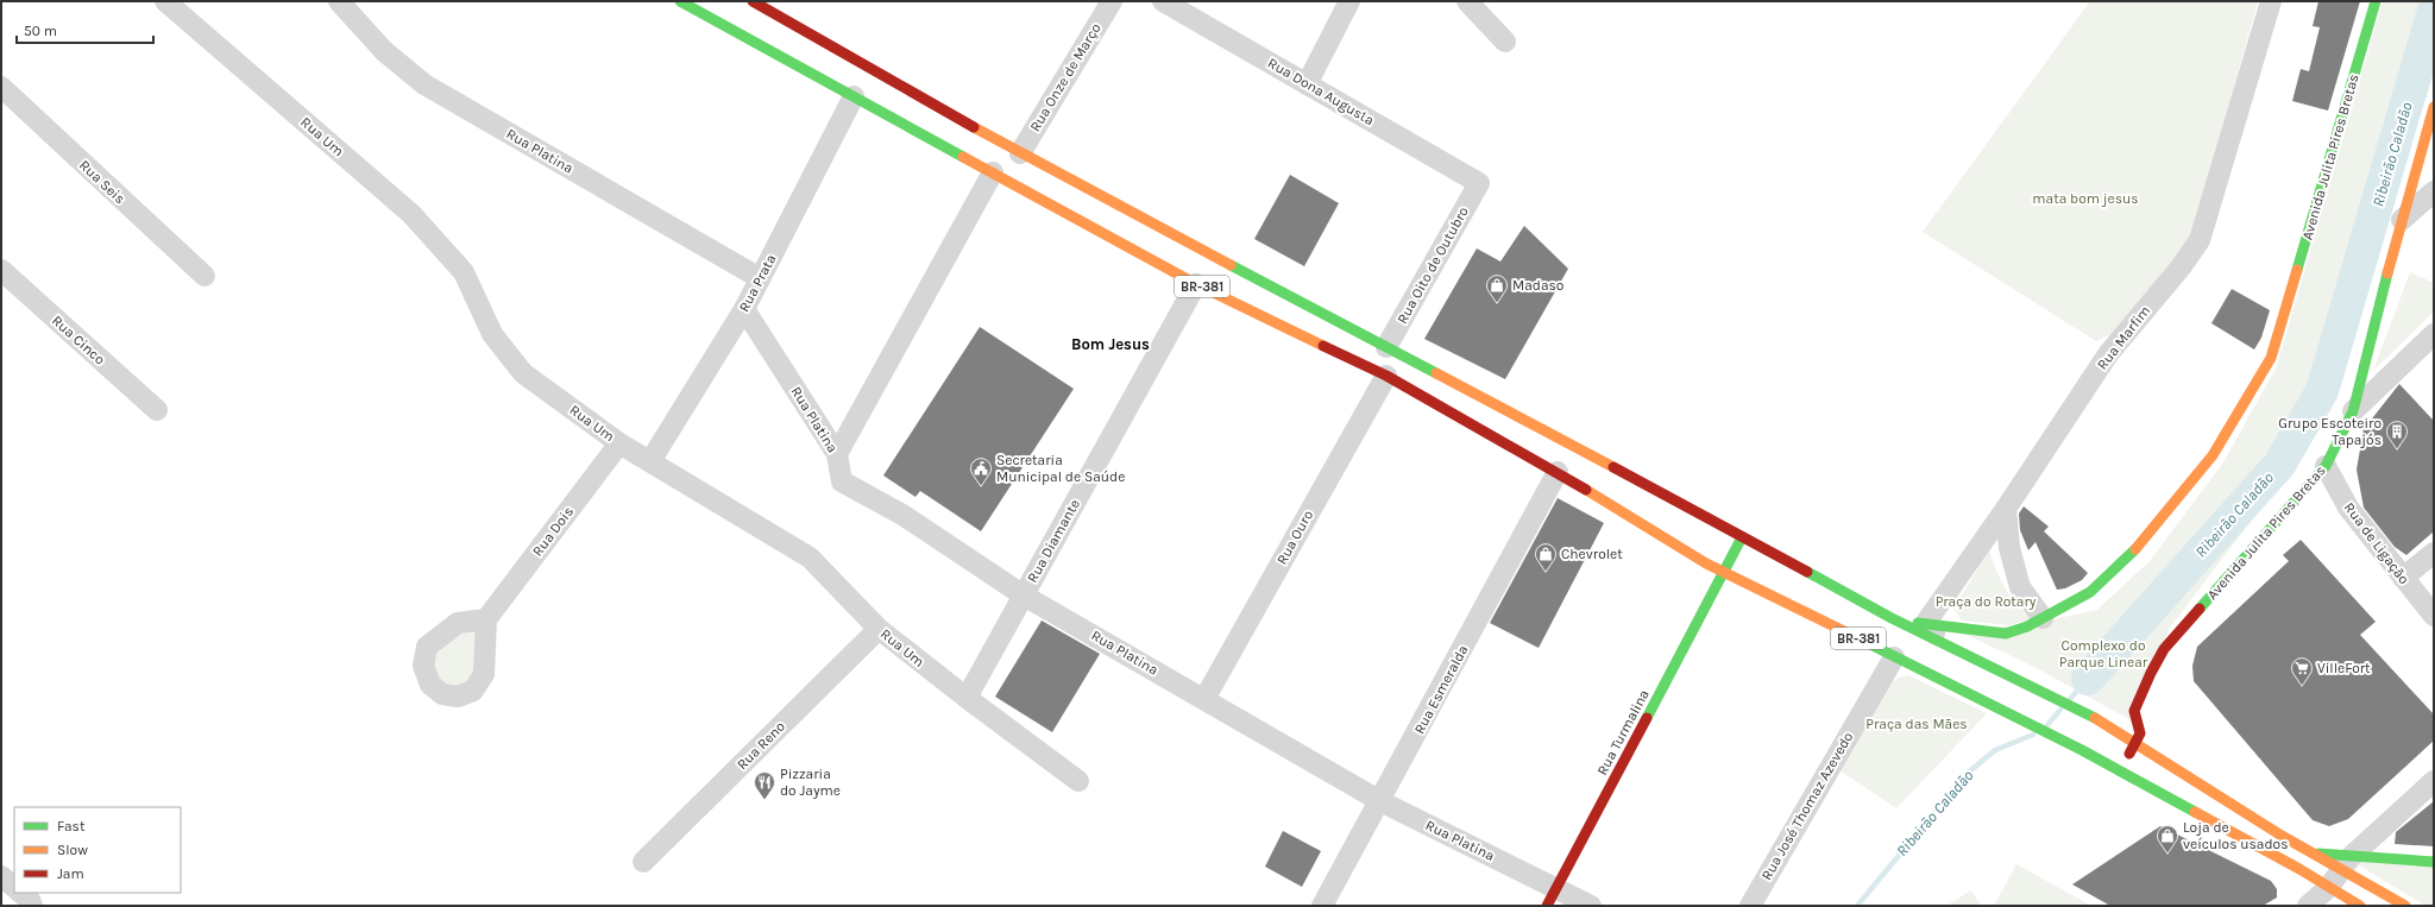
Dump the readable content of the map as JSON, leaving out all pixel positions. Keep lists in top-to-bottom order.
{
  "streets": {
    "main road": ["Avenida Julita Pires Bretas", "BR-381", "Rua Turmalina"],
    "street": [
      "Rua Onze de Março",
      "Rua Dona Augusta",
      "Rua Um",
      "Rua Platina",
      "Rua Seis",
      "Rua Oito de Outubro",
      "Rua Prata",
      "Rua Marfim",
      "Rua Cinco",
      "Rua Dois",
      "Rua Ouro",
      "Rua Diamante",
      "Rua de Ligação",
      "Rua Esmeralda",
      "Rua Reno",
      "Rua José Thomaz Azevedo"
    ]
  },
  "crossings": [
    ["Rua Onze de Março", "BR-381"],
    ["Rua Dona Augusta", "Rua Oito de Outubro"],
    ["Rua Um", "Rua Prata"],
    ["Rua Um", "Rua Dois"],
    ["Rua Um", "Rua Diamante"],
    ["Rua Um", "Rua Reno"],
    ["Rua Platina", "Rua Prata"],
    ["Rua Platina", "Rua Ouro"],
    ["Rua Platina", "Rua Diamante"],
    ["Rua Platina", "Rua Esmeralda"],
    ["Rua Platina", "Rua Turmalina"],
    ["Avenida Julita Pires Bretas", "BR-381"],
    ["Avenida Julita Pires Bretas", "Rua Marfim"],
    ["Avenida Julita Pires Bretas", "Rua de Ligação"],
    ["Rua Oito de Outubro", "BR-381"],
    ["Rua Prata", "BR-381"],
    ["BR-381", "Rua Ouro"],
    ["BR-381", "Rua Diamante"],
    ["BR-381", "Rua Esmeralda"],
    ["BR-381", "Rua Turmalina"],
    ["BR-381", "Rua José Thomaz Azevedo"]
  ],
  "districts": ["Bom Jesus"],
  "water": ["Ribeirão Caladão"],
  "parks": [
    "mata bom jesus",
    "Praça do Rotary",
    "Complexo do Parque Linear",
    "Praça das Mães"
  ],
  "places": {
    "shop": ["Madaso", "Chevrolet", "Loja de veículos usados"],
    "building": ["Grupo Escoteiro Tapajós"],
    "public building": ["Secretaria Municipal de Saúde"],
    "supermarket": ["VilleFort"],
    "restaurant": ["Pizzaria do Jayme"]
  },
  "legend": ["Fast", "Slow", "Jam"],
  "scale_bar": "50 m"
}
